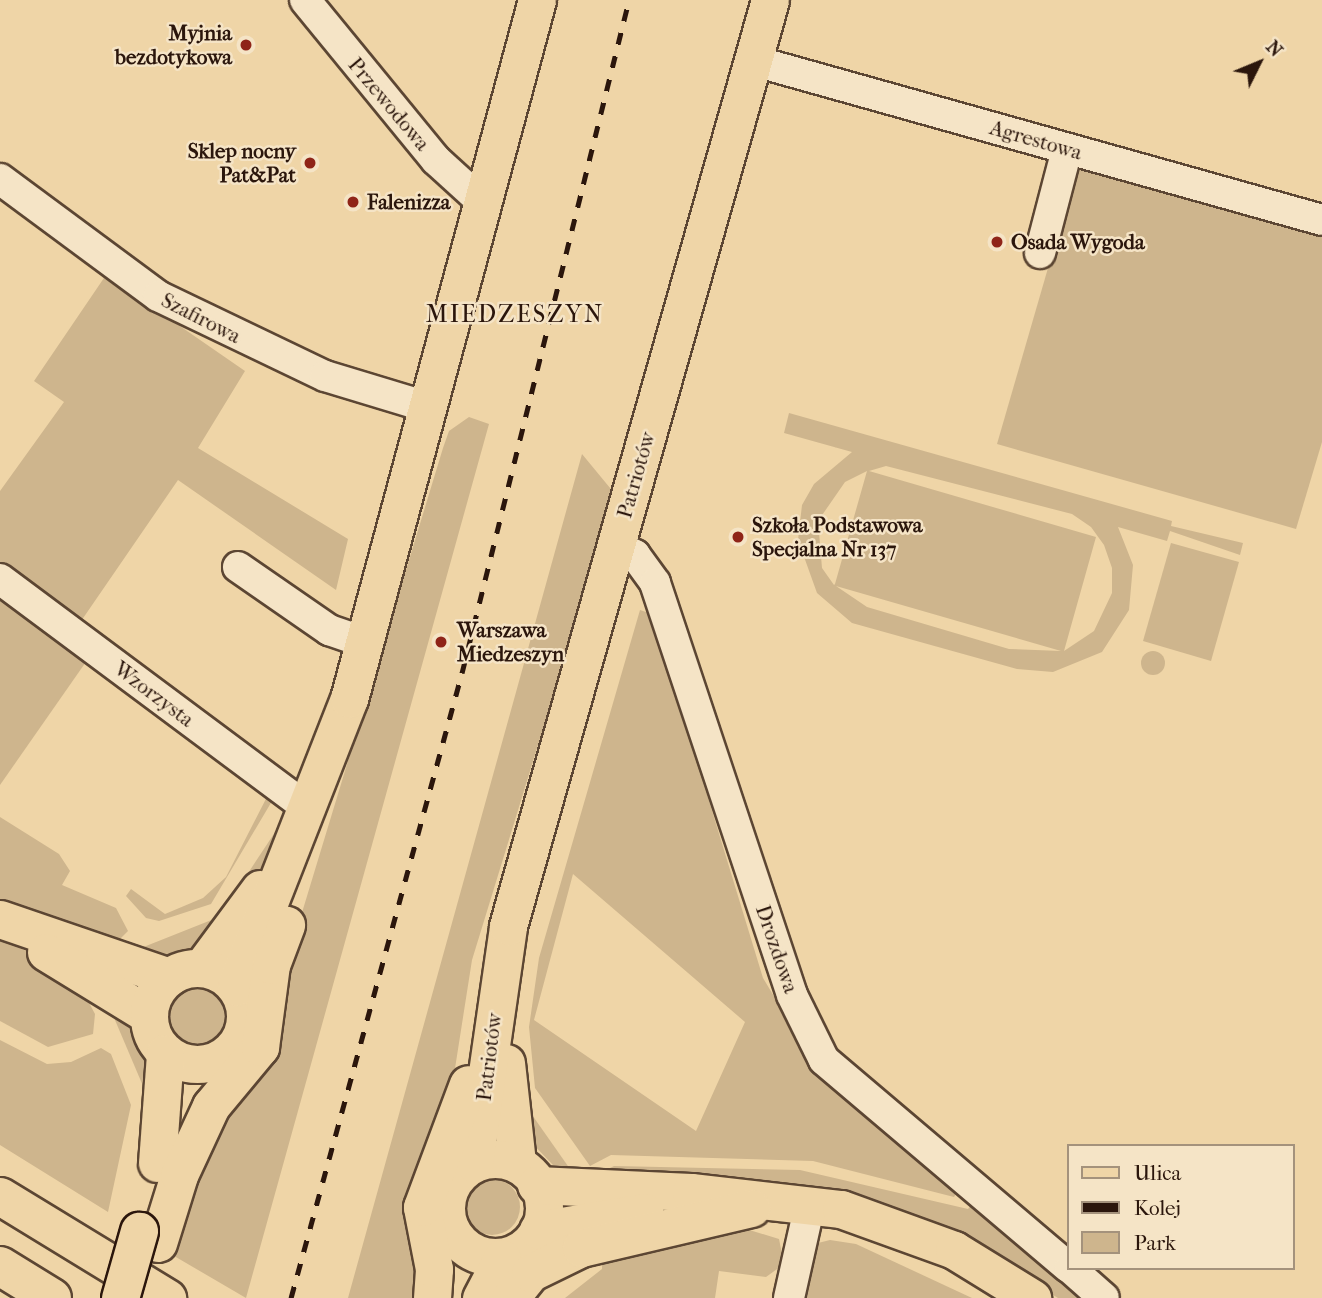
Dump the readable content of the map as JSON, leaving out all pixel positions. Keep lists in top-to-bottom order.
{
  "streets": {
    "main road": ["Patriotów"],
    "street": [
      "Przewodowa",
      "Agrestowa",
      "Szafirowa",
      "Wzorzysta",
      "Drozdowa"
    ]
  },
  "crossings": [
    ["Agrestowa", "Patriotów"],
    ["Patriotów", "Drozdowa"]
  ],
  "districts": ["MIEDZESZYN"],
  "places": [
    "Myjnia bezdotykowa",
    "Sklep nocny Pat&Pat",
    "Falenizza",
    "Osada Wygoda",
    "Szkoła Podstawowa Specjalna Nr 137",
    "Warszawa Miedzeszyn"
  ],
  "legend": ["Ulica", "Kolej", "Park"],
  "north": "top right"
}
